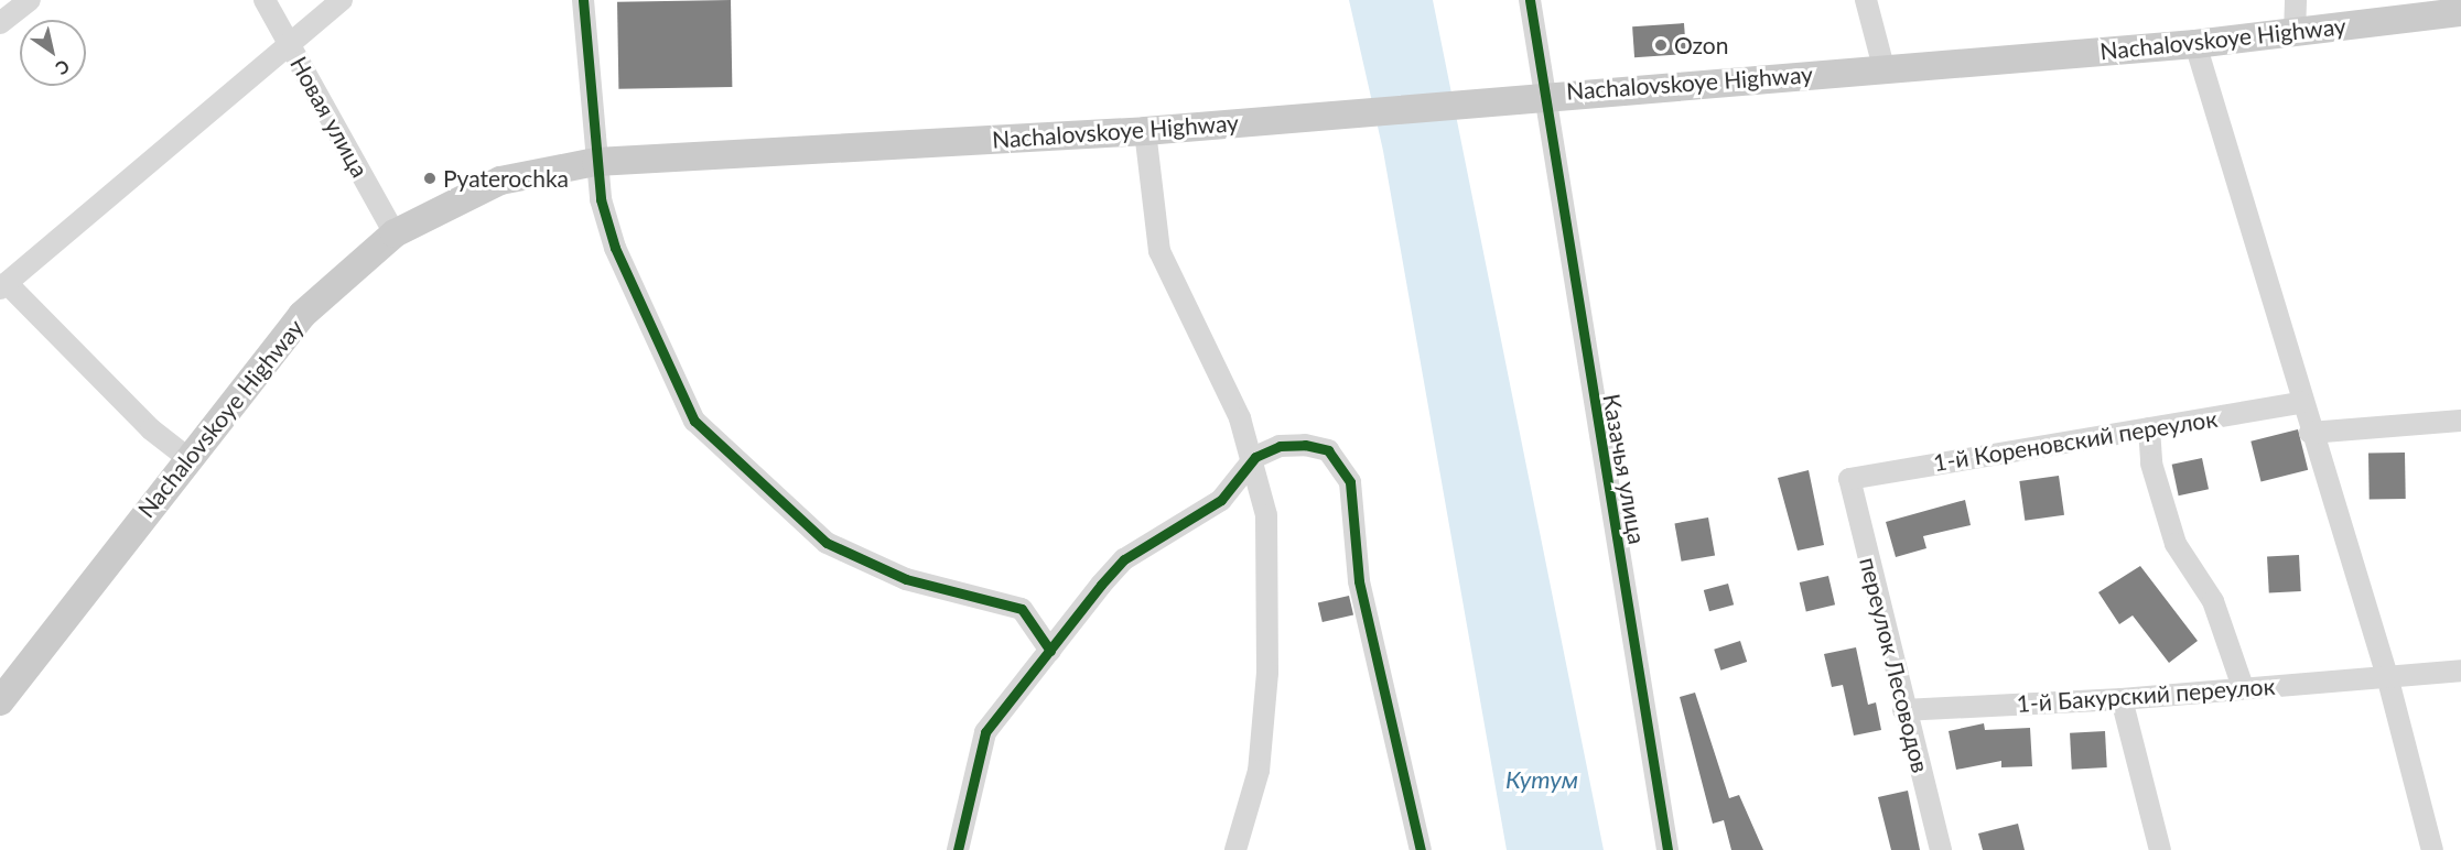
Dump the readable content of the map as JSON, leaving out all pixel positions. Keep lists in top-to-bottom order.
{
  "streets": {
    "main road": ["Nachalovskoye Highway"],
    "street": [
      "Новая улица",
      "1-й Кореновский переулок",
      "Казачья улица",
      "переулок Лесоводов",
      "1-й Бакурский переулок"
    ]
  },
  "crossings": [
    ["Nachalovskoye Highway", "Новая улица"],
    ["Nachalovskoye Highway", "Казачья улица"],
    ["1-й Кореновский переулок", "переулок Лесоводов"],
    ["переулок Лесоводов", "1-й Бакурский переулок"]
  ],
  "water": ["Кутум"],
  "places": ["Ozon", "Pyaterochka"],
  "north": "bottom right"
}
